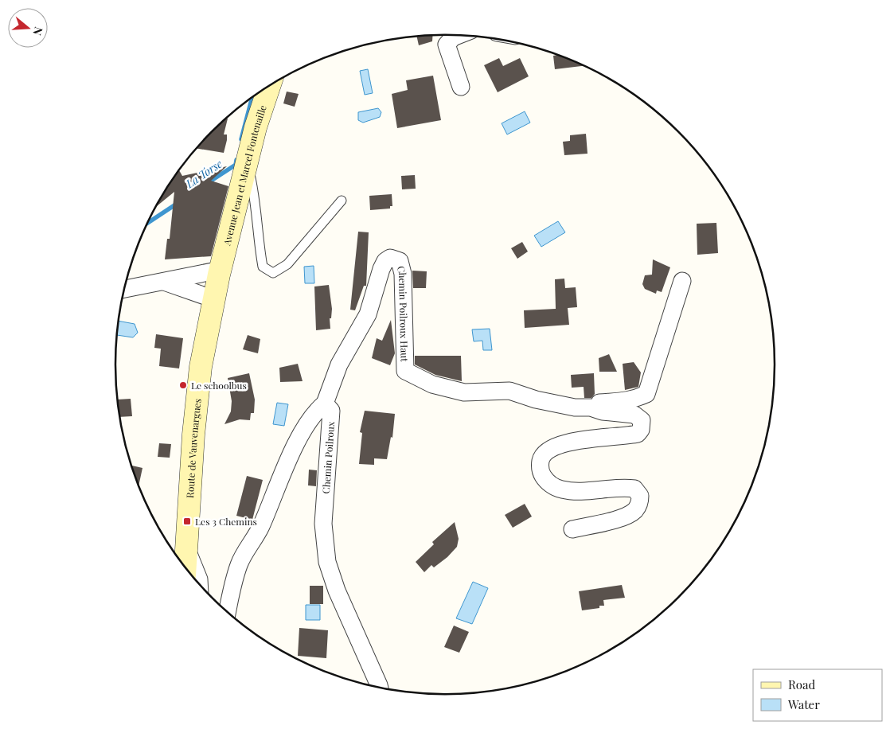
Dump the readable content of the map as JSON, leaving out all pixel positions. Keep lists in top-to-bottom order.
{
  "streets": {
    "main road": ["Avenue Jean et Marcel Fontenaille", "Route de Vauvenargues"],
    "street": ["Chemin Poilroux Haut", "Chemin Poilroux"]
  },
  "crossings": [
    ["Avenue Jean et Marcel Fontenaille", "Route de Vauvenargues"],
    ["Chemin Poilroux Haut", "Chemin Poilroux"]
  ],
  "water": ["La Torse"],
  "places": {
    "other": ["Le schoolbus"],
    "transit": ["Les 3 Chemins"]
  },
  "legend": ["Road", "Water"],
  "north": "right"
}
